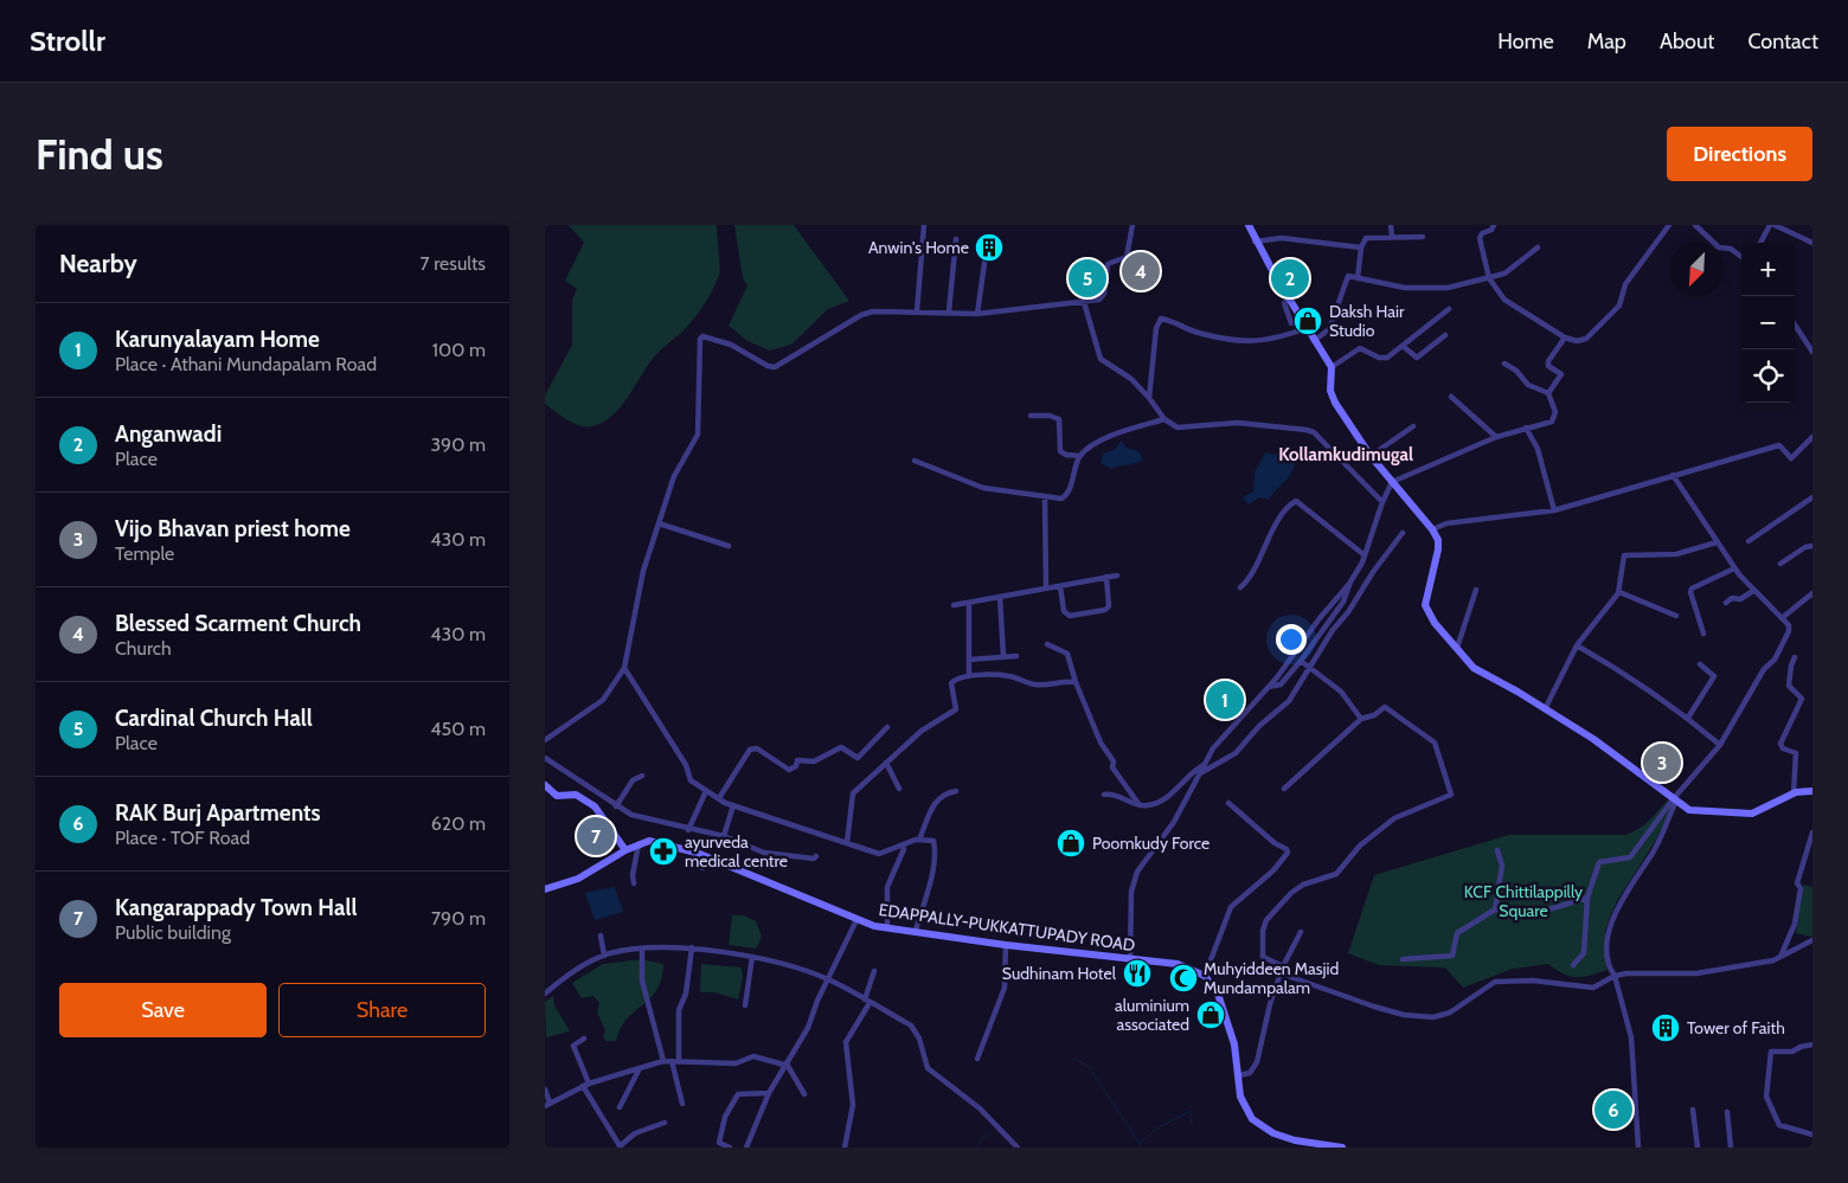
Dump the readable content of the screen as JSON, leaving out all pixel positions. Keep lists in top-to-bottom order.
{
  "streets": {
    "street": ["EDAPPALLY-PUKKATTUPADY ROAD"]
  },
  "districts": ["Kollamkudimugal"],
  "parks": ["KCF Chittilappilly Square"],
  "places": {
    "building": ["Anwin's Home", "Tower of Faith"],
    "shop": ["Daksh Hair Studio", "Poomkudy Force", "aluminium associated"],
    "pharmacy": ["ayurveda medical centre"],
    "restaurant": ["Sudhinam Hotel"],
    "mosque": ["Muhyiddeen Masjid Mundampalam"]
  },
  "north": "bottom left",
  "page": {
    "header": "Strollr",
    "nav": [
      "Home",
      "Map",
      "About",
      "Contact"
    ],
    "buttons": [
      "Directions",
      ["Save", "Share"]
    ],
    "title": "Find us",
    "heading": ["Nearby", "7 results"],
    "map_buttons": ["+", "−"],
    "pins": [
      "4",
      "2",
      "5",
      "1",
      "3",
      "7",
      "6"
    ],
    "list": [
      {
        "mark": "1",
        "name": "Karunyalayam Home",
        "note": "Place · Athani Mundapalam Road",
        "value": "100 m"
      },
      {
        "mark": "2",
        "name": "Anganwadi",
        "note": "Place",
        "value": "390 m"
      },
      {
        "mark": "3",
        "name": "Vijo Bhavan priest home",
        "note": "Temple",
        "value": "430 m"
      },
      {
        "mark": "4",
        "name": "Blessed Scarment Church",
        "note": "Church",
        "value": "430 m"
      },
      {
        "mark": "5",
        "name": "Cardinal Church Hall",
        "note": "Place",
        "value": "450 m"
      },
      {
        "mark": "6",
        "name": "RAK Burj Apartments",
        "note": "Place · TOF Road",
        "value": "620 m"
      },
      {
        "mark": "7",
        "name": "Kangarappady Town Hall",
        "note": "Public building",
        "value": "790 m"
      }
    ]
  }
}
